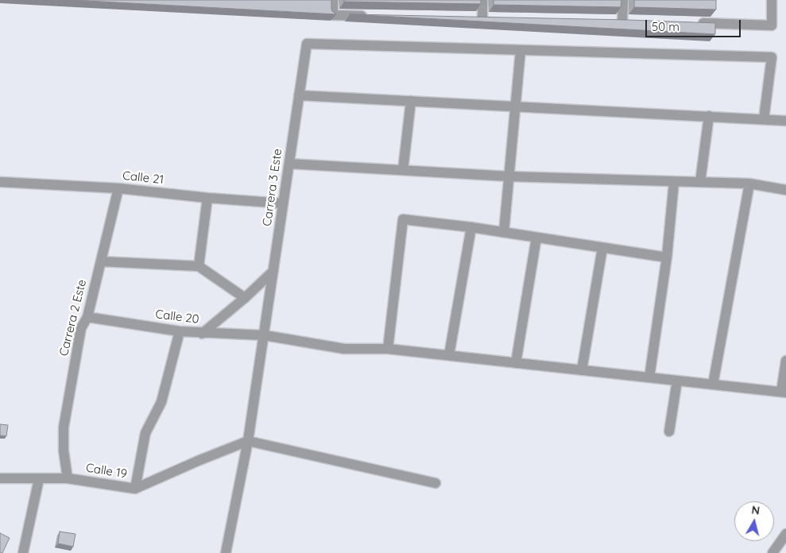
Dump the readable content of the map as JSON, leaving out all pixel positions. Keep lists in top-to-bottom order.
{
  "streets": {
    "street": [
      "Calle 21",
      "Carrera 3 Este",
      "Calle 20",
      "Carrera 2 Este",
      "Calle 19"
    ]
  },
  "crossings": [
    ["Calle 21", "Carrera 3 Este"],
    ["Calle 21", "Carrera 2 Este"],
    ["Carrera 3 Este", "Calle 20"],
    ["Carrera 3 Este", "Calle 19"],
    ["Calle 20", "Carrera 2 Este"],
    ["Carrera 2 Este", "Calle 19"]
  ],
  "scale_bar": "50 m",
  "north": "top"
}
